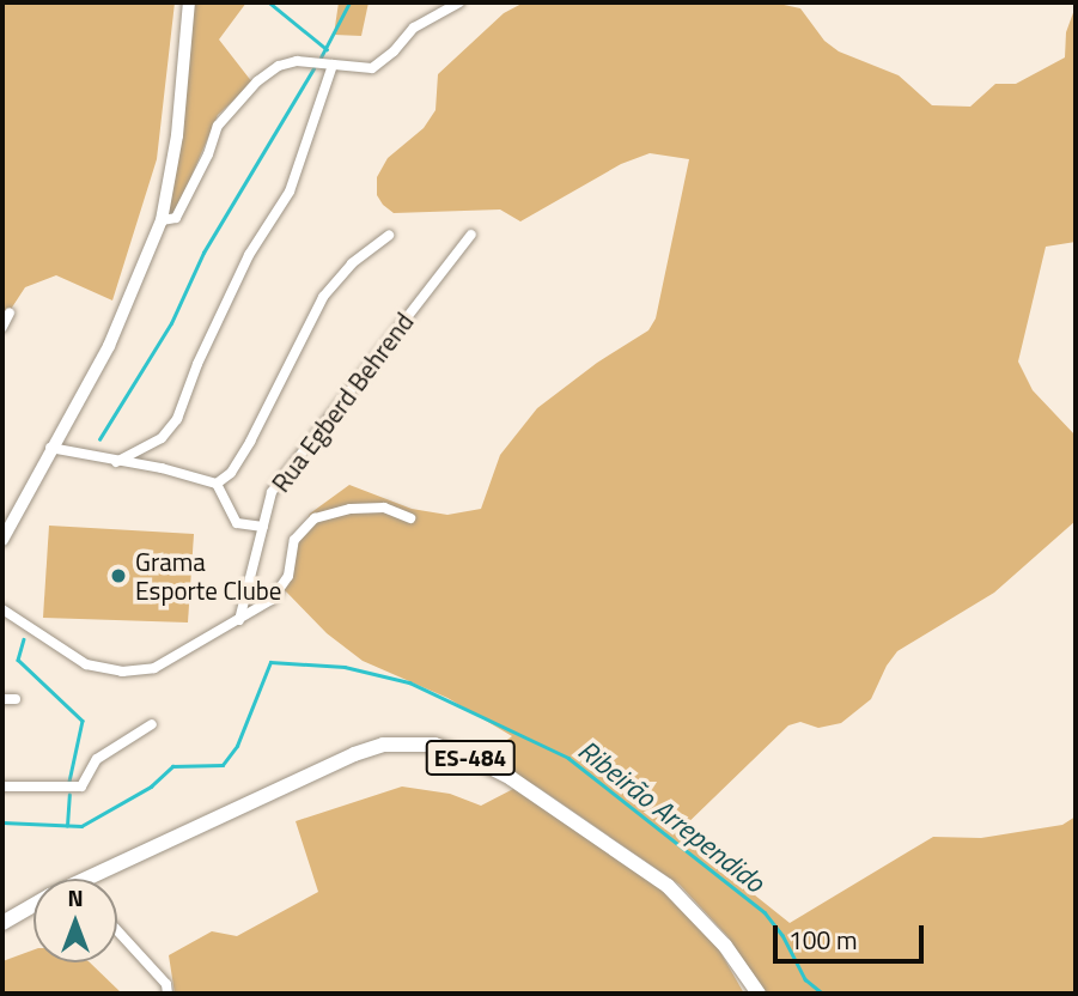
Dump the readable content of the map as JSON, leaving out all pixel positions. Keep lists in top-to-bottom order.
{
  "streets": {
    "main road": ["ES-484"],
    "street": ["Rua Egberd Behrend"]
  },
  "water": ["Ribeirão Arrependido"],
  "places": ["Grama Esporte Clube"],
  "scale_bar": "100 m",
  "north": "top"
}
